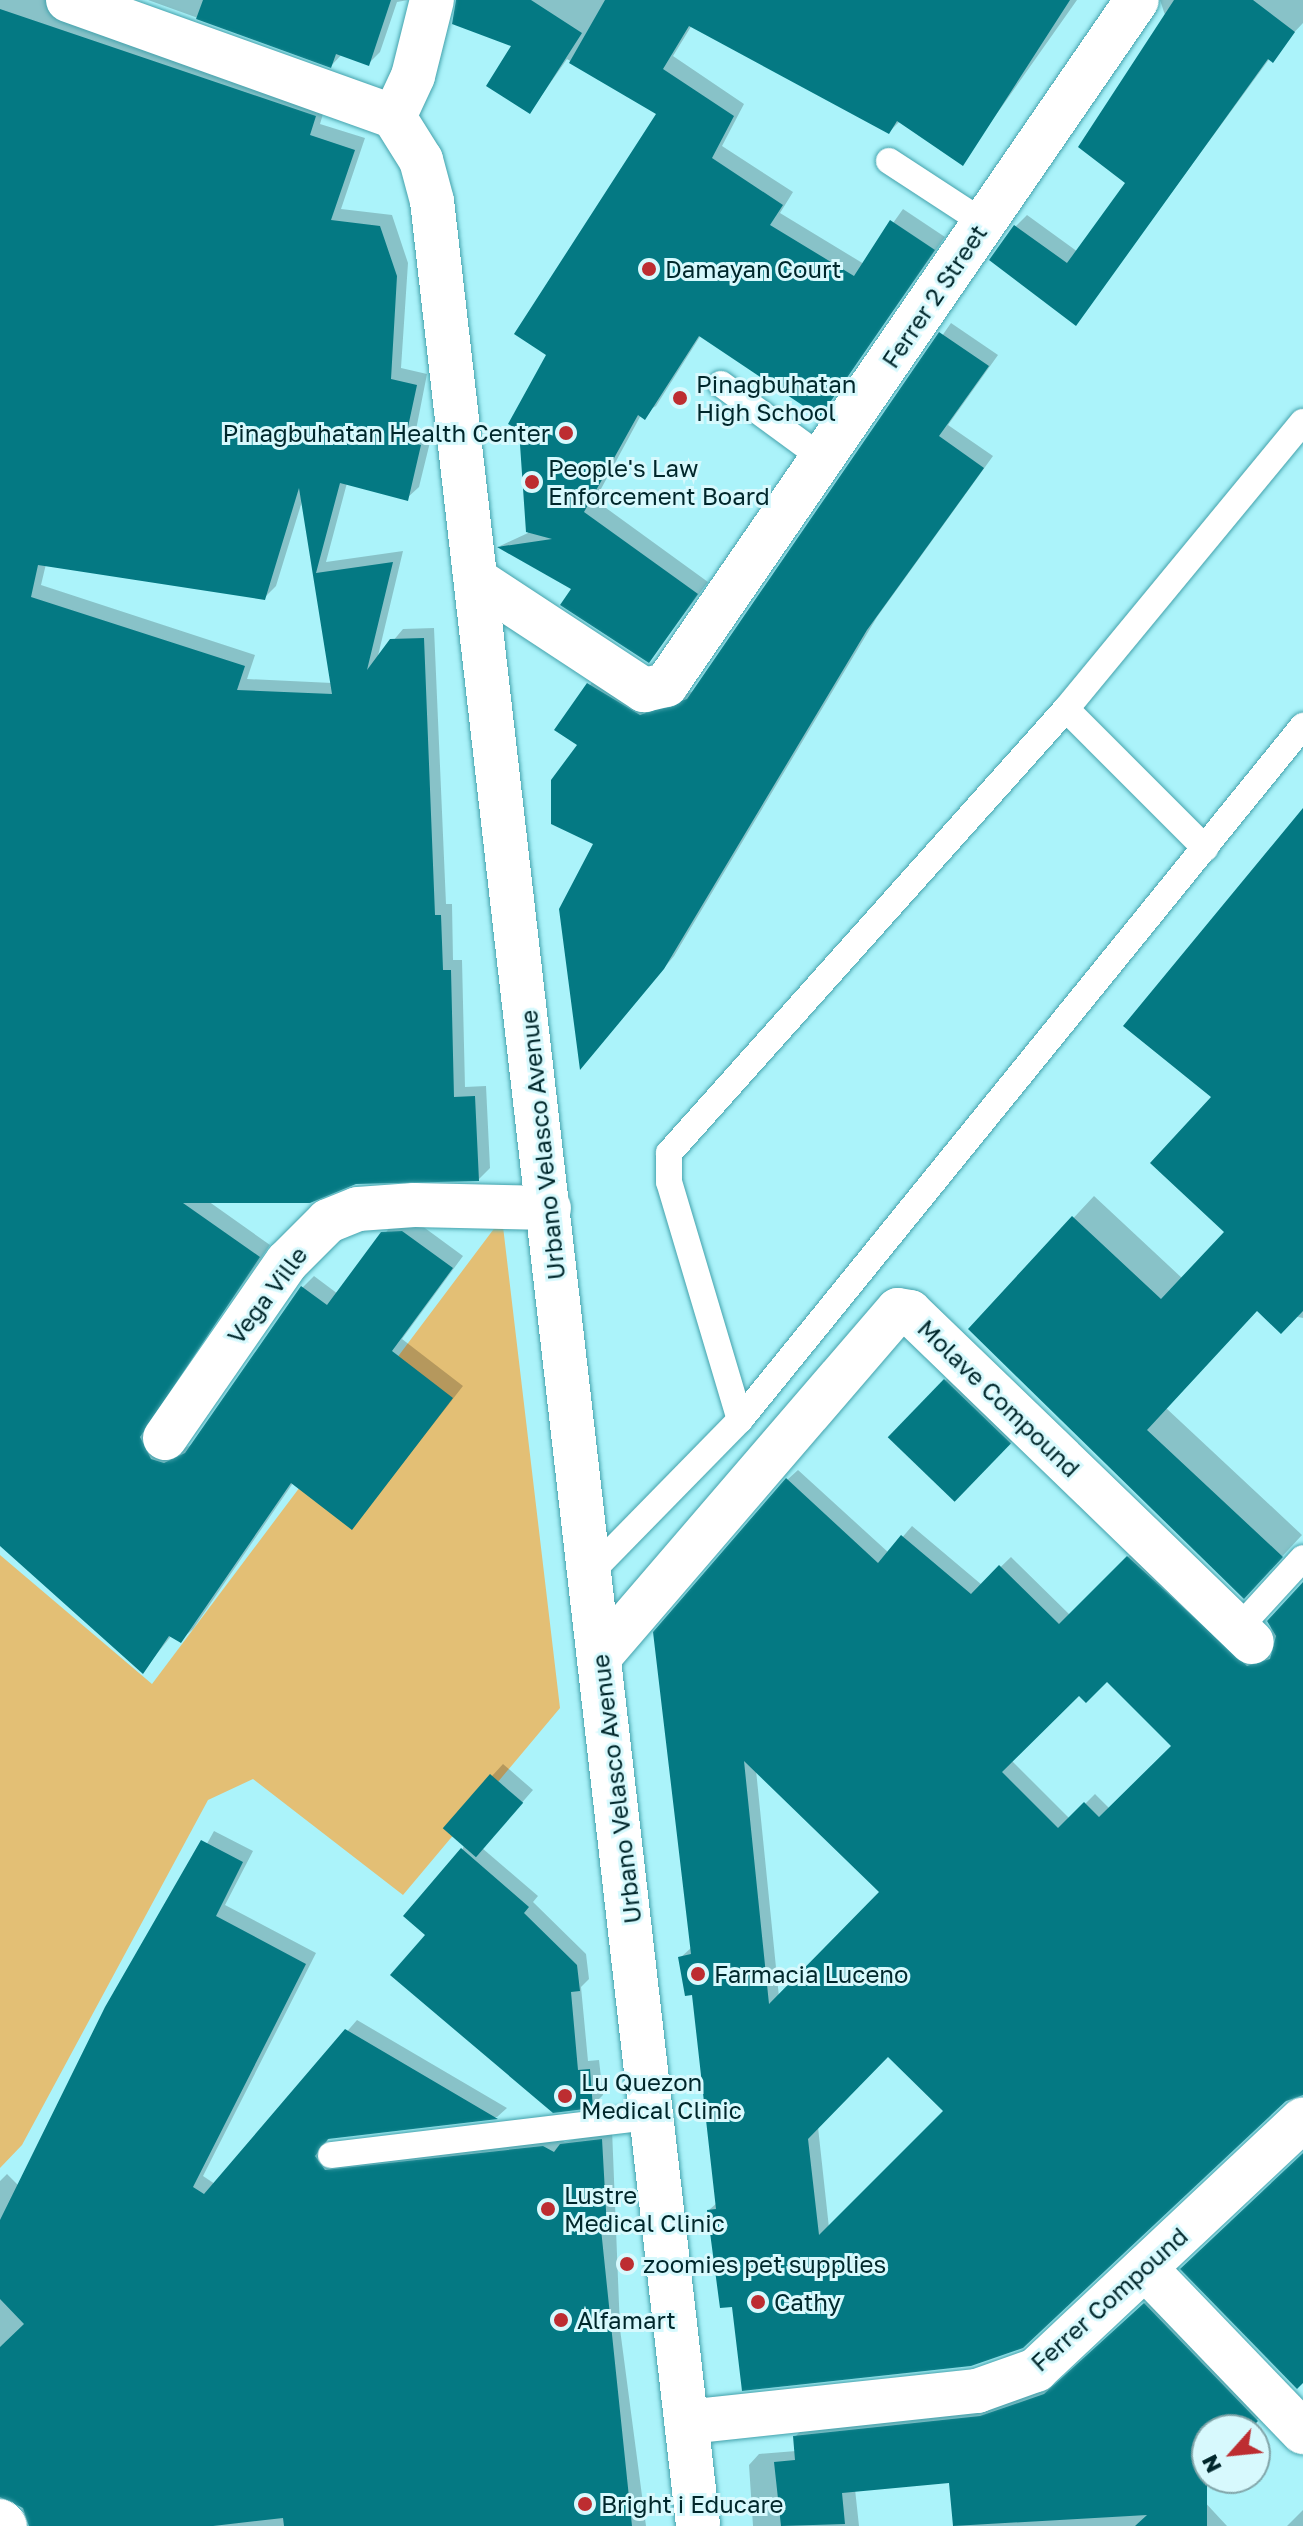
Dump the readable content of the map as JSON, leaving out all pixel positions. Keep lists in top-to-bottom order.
{
  "streets": {
    "street": [
      "Ferrer 2 Street",
      "Urbano Velasco Avenue",
      "Vega Ville",
      "Molave Compound",
      "Ferrer Compound"
    ]
  },
  "crossings": [
    ["Ferrer 2 Street", "Urbano Velasco Avenue"],
    ["Urbano Velasco Avenue", "Vega Ville"],
    ["Urbano Velasco Avenue", "Molave Compound"],
    ["Urbano Velasco Avenue", "Ferrer Compound"]
  ],
  "places": [
    "Damayan Court",
    "Pinagbuhatan High School",
    "Pinagbuhatan Health Center",
    "People's Law Enforcement Board",
    "Farmacia Luceno",
    "Lu Quezon Medical Clinic",
    "Lustre Medical Clinic",
    "zoomies pet supplies",
    "Cathy",
    "Alfamart",
    "Bright i Educare"
  ],
  "north": "bottom left"
}
